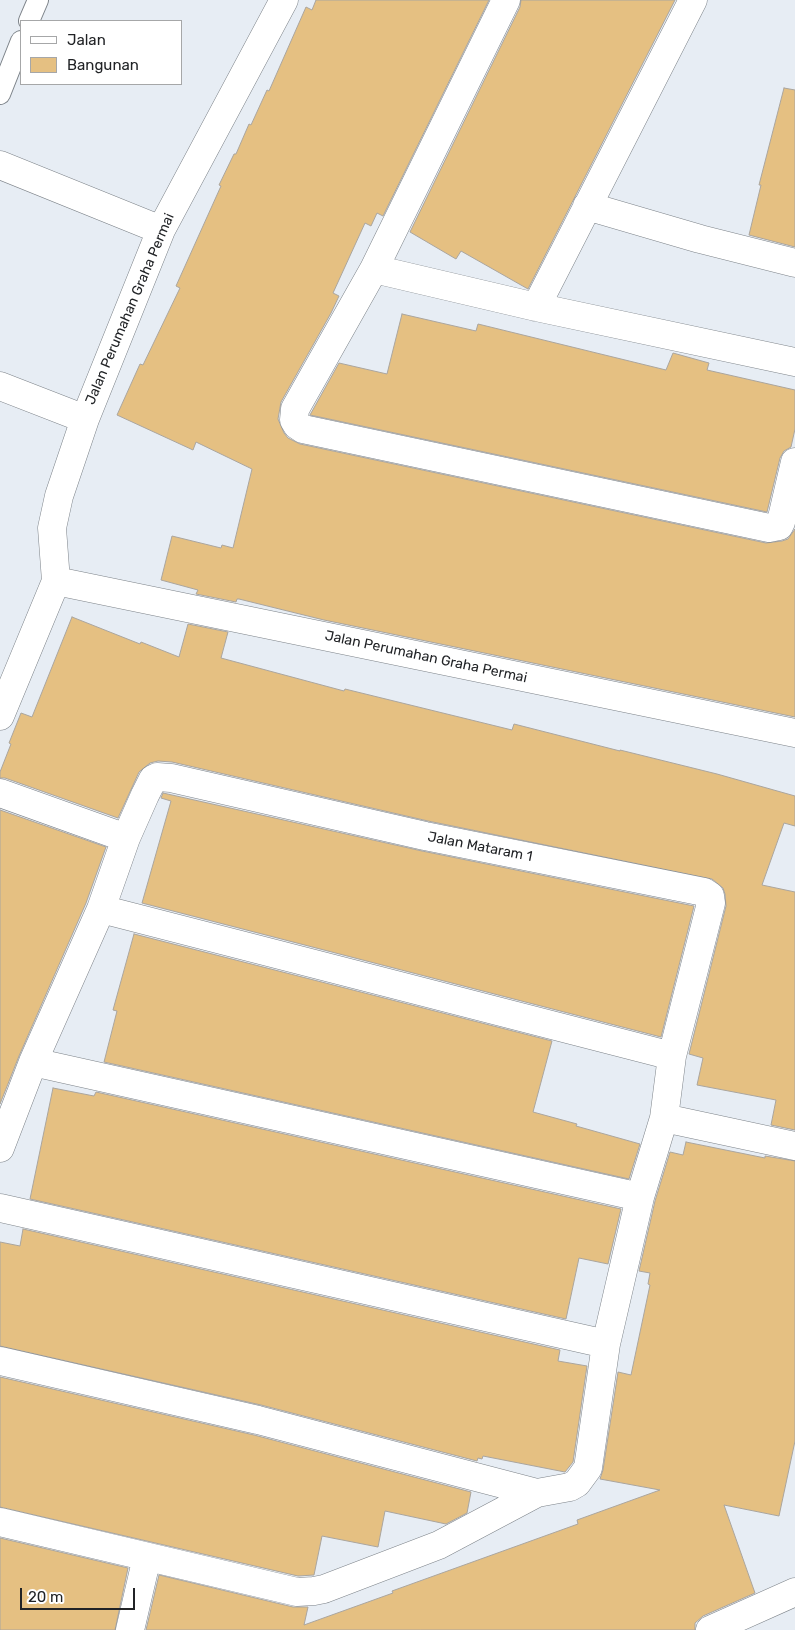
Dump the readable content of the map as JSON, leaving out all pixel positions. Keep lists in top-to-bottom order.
{
  "streets": {
    "street": ["Jalan Perumahan Graha Permai", "Jalan Mataram 1"]
  },
  "legend": ["Jalan", "Bangunan"],
  "scale_bar": "20 m"
}
